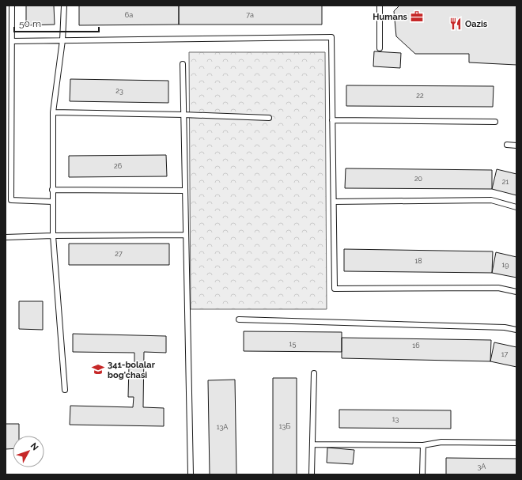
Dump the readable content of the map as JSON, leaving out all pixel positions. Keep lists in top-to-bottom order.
{
  "places": {
    "office": ["Humans"],
    "restaurant": ["Oazis"],
    "school or university": ["341-bolalar bog'chasi"]
  },
  "house_numbers": [
    "6а",
    "7а",
    "23",
    "22",
    "26",
    "20",
    "21",
    "27",
    "18",
    "19",
    "15",
    "16",
    "17",
    "13",
    "13Б",
    "13А",
    "3А"
  ],
  "scale_bar": "50 m",
  "north": "top right"
}
